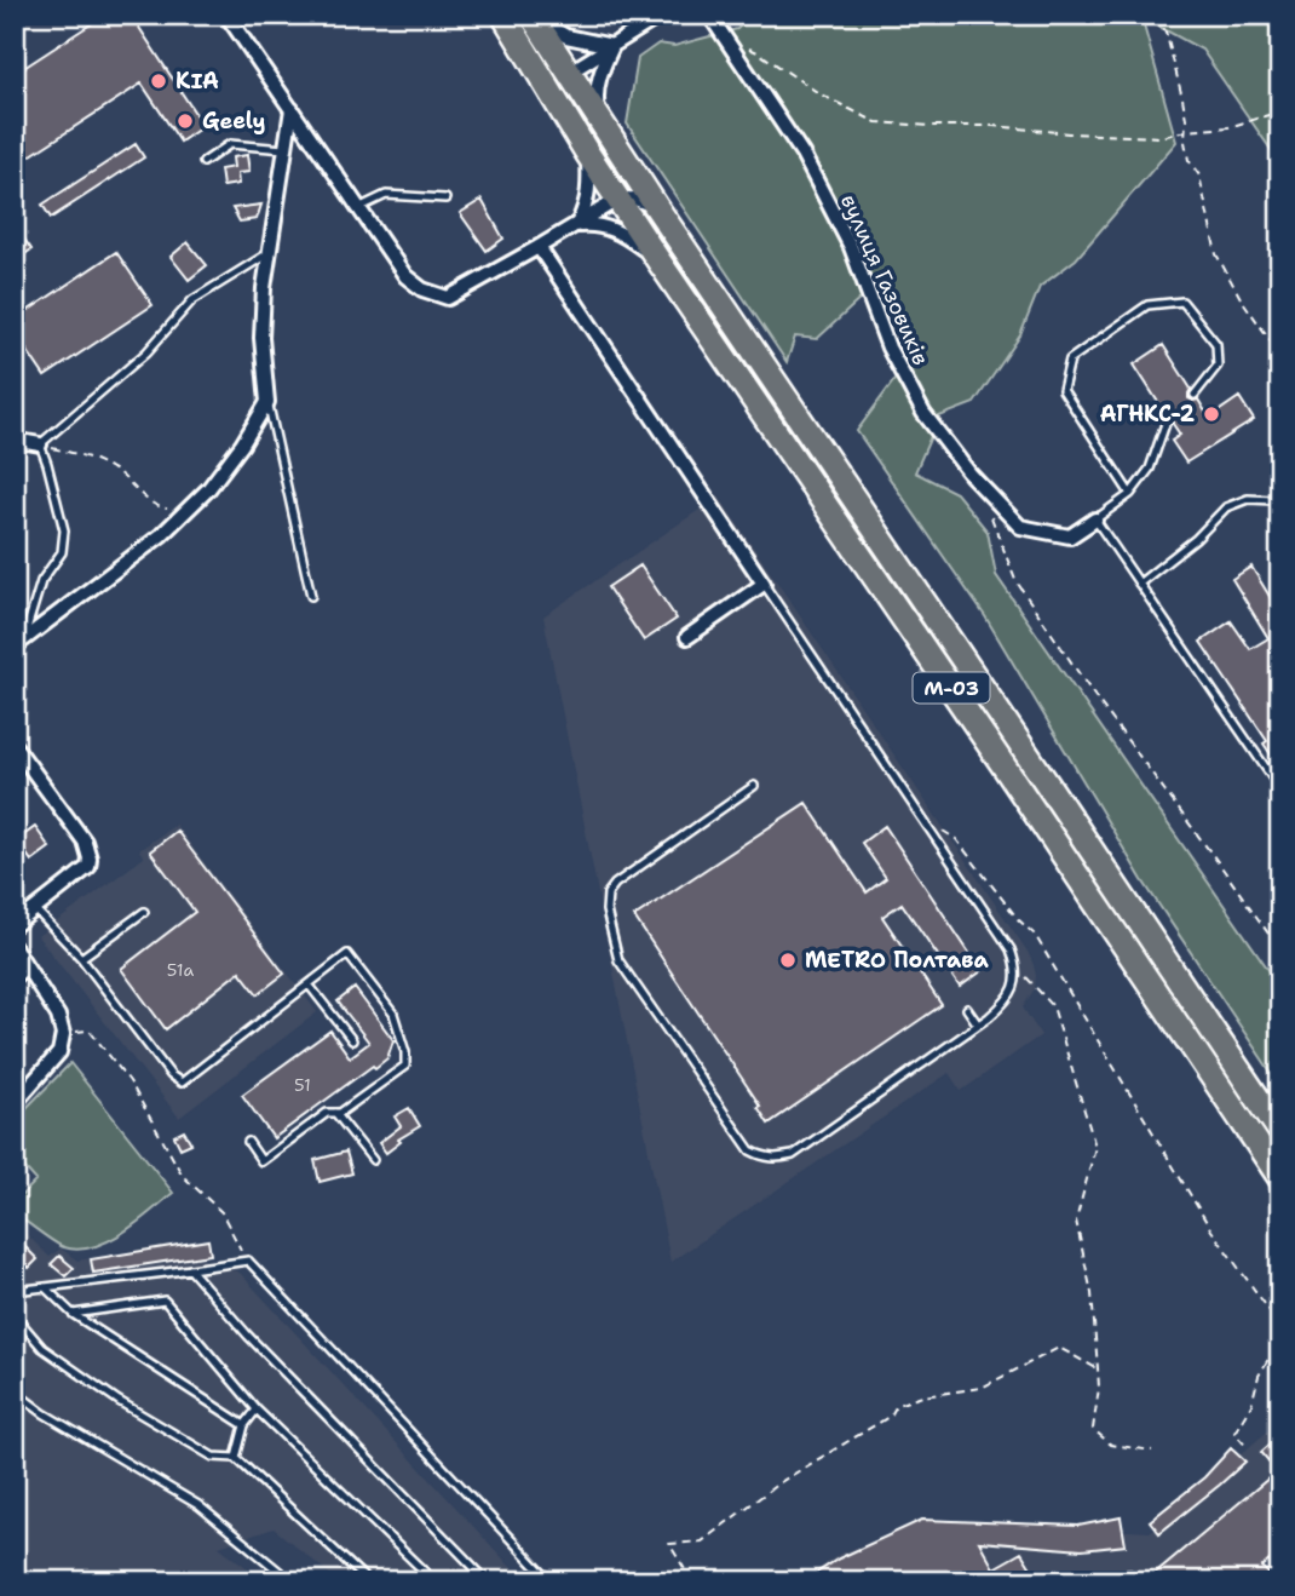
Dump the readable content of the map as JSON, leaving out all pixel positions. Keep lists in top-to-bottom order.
{
  "streets": {
    "highway": ["М-03"],
    "street": ["вулиця Газовиків"]
  },
  "places": [
    "KIA",
    "Geely",
    "АГНКС-2",
    "METRO Полтава"
  ],
  "house_numbers": ["51а", "51"]
}
